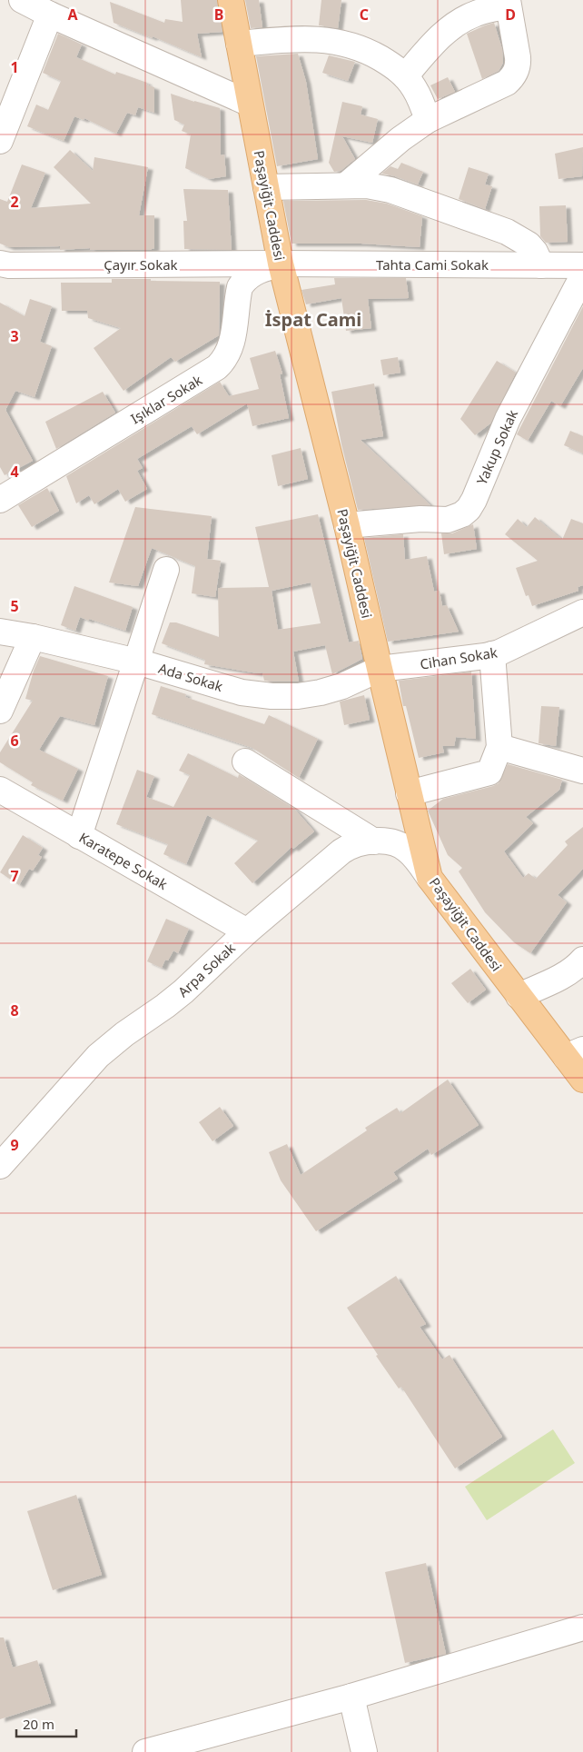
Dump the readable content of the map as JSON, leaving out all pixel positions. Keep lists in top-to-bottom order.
{
  "streets": {
    "main road": ["Paşayiğit Caddesi"],
    "street": [
      "Çayır Sokak",
      "Tahta Cami Sokak",
      "Işıklar Sokak",
      "Yakup Sokak",
      "Cihan Sokak",
      "Ada Sokak",
      "Karatepe Sokak",
      "Arpa Sokak"
    ]
  },
  "crossings": [
    ["Paşayiğit Caddesi", "Çayır Sokak"],
    ["Paşayiğit Caddesi", "Tahta Cami Sokak"],
    ["Paşayiğit Caddesi", "Işıklar Sokak"],
    ["Paşayiğit Caddesi", "Yakup Sokak"],
    ["Paşayiğit Caddesi", "Cihan Sokak"],
    ["Paşayiğit Caddesi", "Ada Sokak"],
    ["Paşayiğit Caddesi", "Arpa Sokak"],
    ["Çayır Sokak", "Tahta Cami Sokak"],
    ["Çayır Sokak", "Işıklar Sokak"],
    ["Tahta Cami Sokak", "Işıklar Sokak"],
    ["Cihan Sokak", "Ada Sokak"],
    ["Karatepe Sokak", "Arpa Sokak"]
  ],
  "districts": ["İspat Cami"],
  "scale_bar": "20 m",
  "grid": {
    "columns": [
      "A",
      "B",
      "C",
      "D"
    ],
    "rows": [
      "1",
      "2",
      "3",
      "4",
      "5",
      "6",
      "7",
      "8",
      "9"
    ]
  }
}
